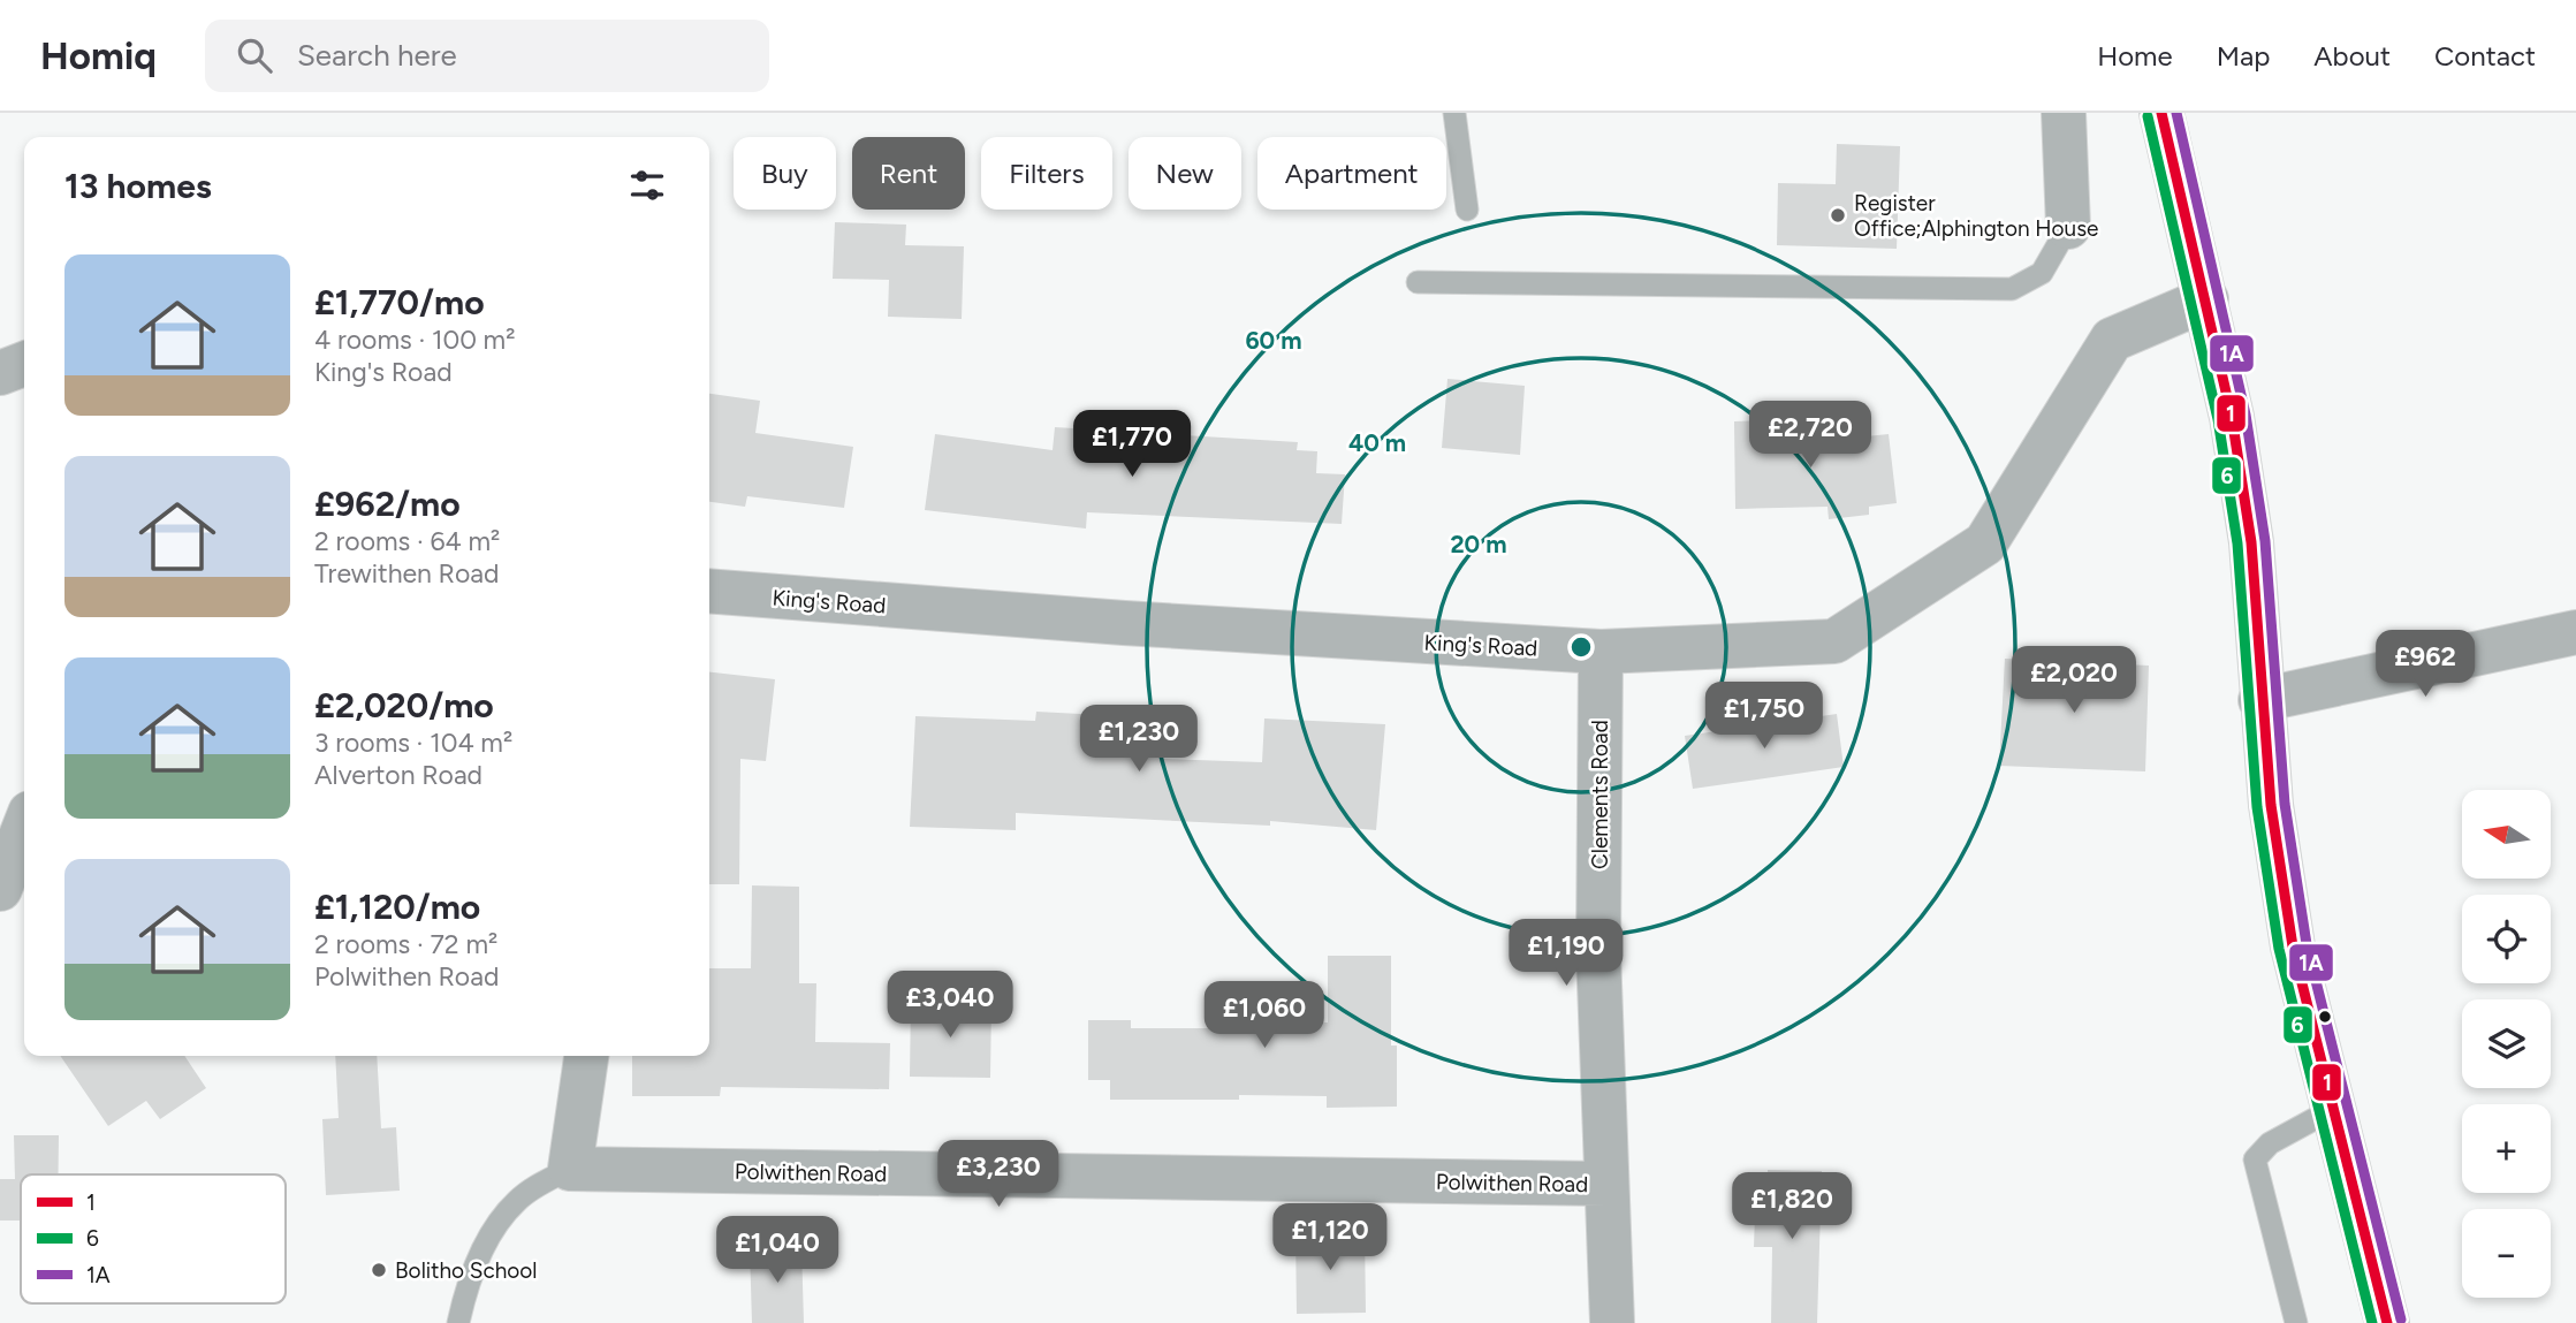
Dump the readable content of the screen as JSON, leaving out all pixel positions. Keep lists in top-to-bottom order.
{
  "streets": {
    "street": ["King's Road", "Clements Road", "Polwithen Road"]
  },
  "crossings": [
    ["King's Road", "Clements Road"],
    ["Clements Road", "Polwithen Road"]
  ],
  "places": ["Register Office;Alphington House", "Bolitho School"],
  "lines": ["transit line 1", "transit line 1A", "transit line 6"],
  "legend": ["1", "6", "1A"],
  "north": "left",
  "page": {
    "header": "Homiq",
    "search": "Search here",
    "nav": [
      "Home",
      "Map",
      "About",
      "Contact"
    ],
    "chip": [
      "Buy",
      "Rent",
      "Filters",
      "New",
      "Apartment"
    ],
    "heading": "13 homes",
    "list": [
      {
        "name": "£1,770/mo",
        "note": "4 rooms · 100 m² · King's Road"
      },
      {
        "name": "£962/mo",
        "note": "2 rooms · 64 m² · Trewithen Road"
      },
      {
        "name": "£2,020/mo",
        "note": "3 rooms · 104 m² · Alverton Road"
      },
      {
        "name": "£1,120/mo",
        "note": "2 rooms · 72 m² · Polwithen Road"
      }
    ],
    "price": [
      "£2,720",
      "£1,770",
      "£962",
      "£2,020",
      "£1,750",
      "£1,230",
      "£1,190",
      "£3,040",
      "£1,060",
      "£3,230",
      "£1,820",
      "£1,120",
      "£1,040"
    ],
    "map_buttons": ["+", "−"]
  },
  "rings": ["60 m", "40 m", "20 m"]
}
